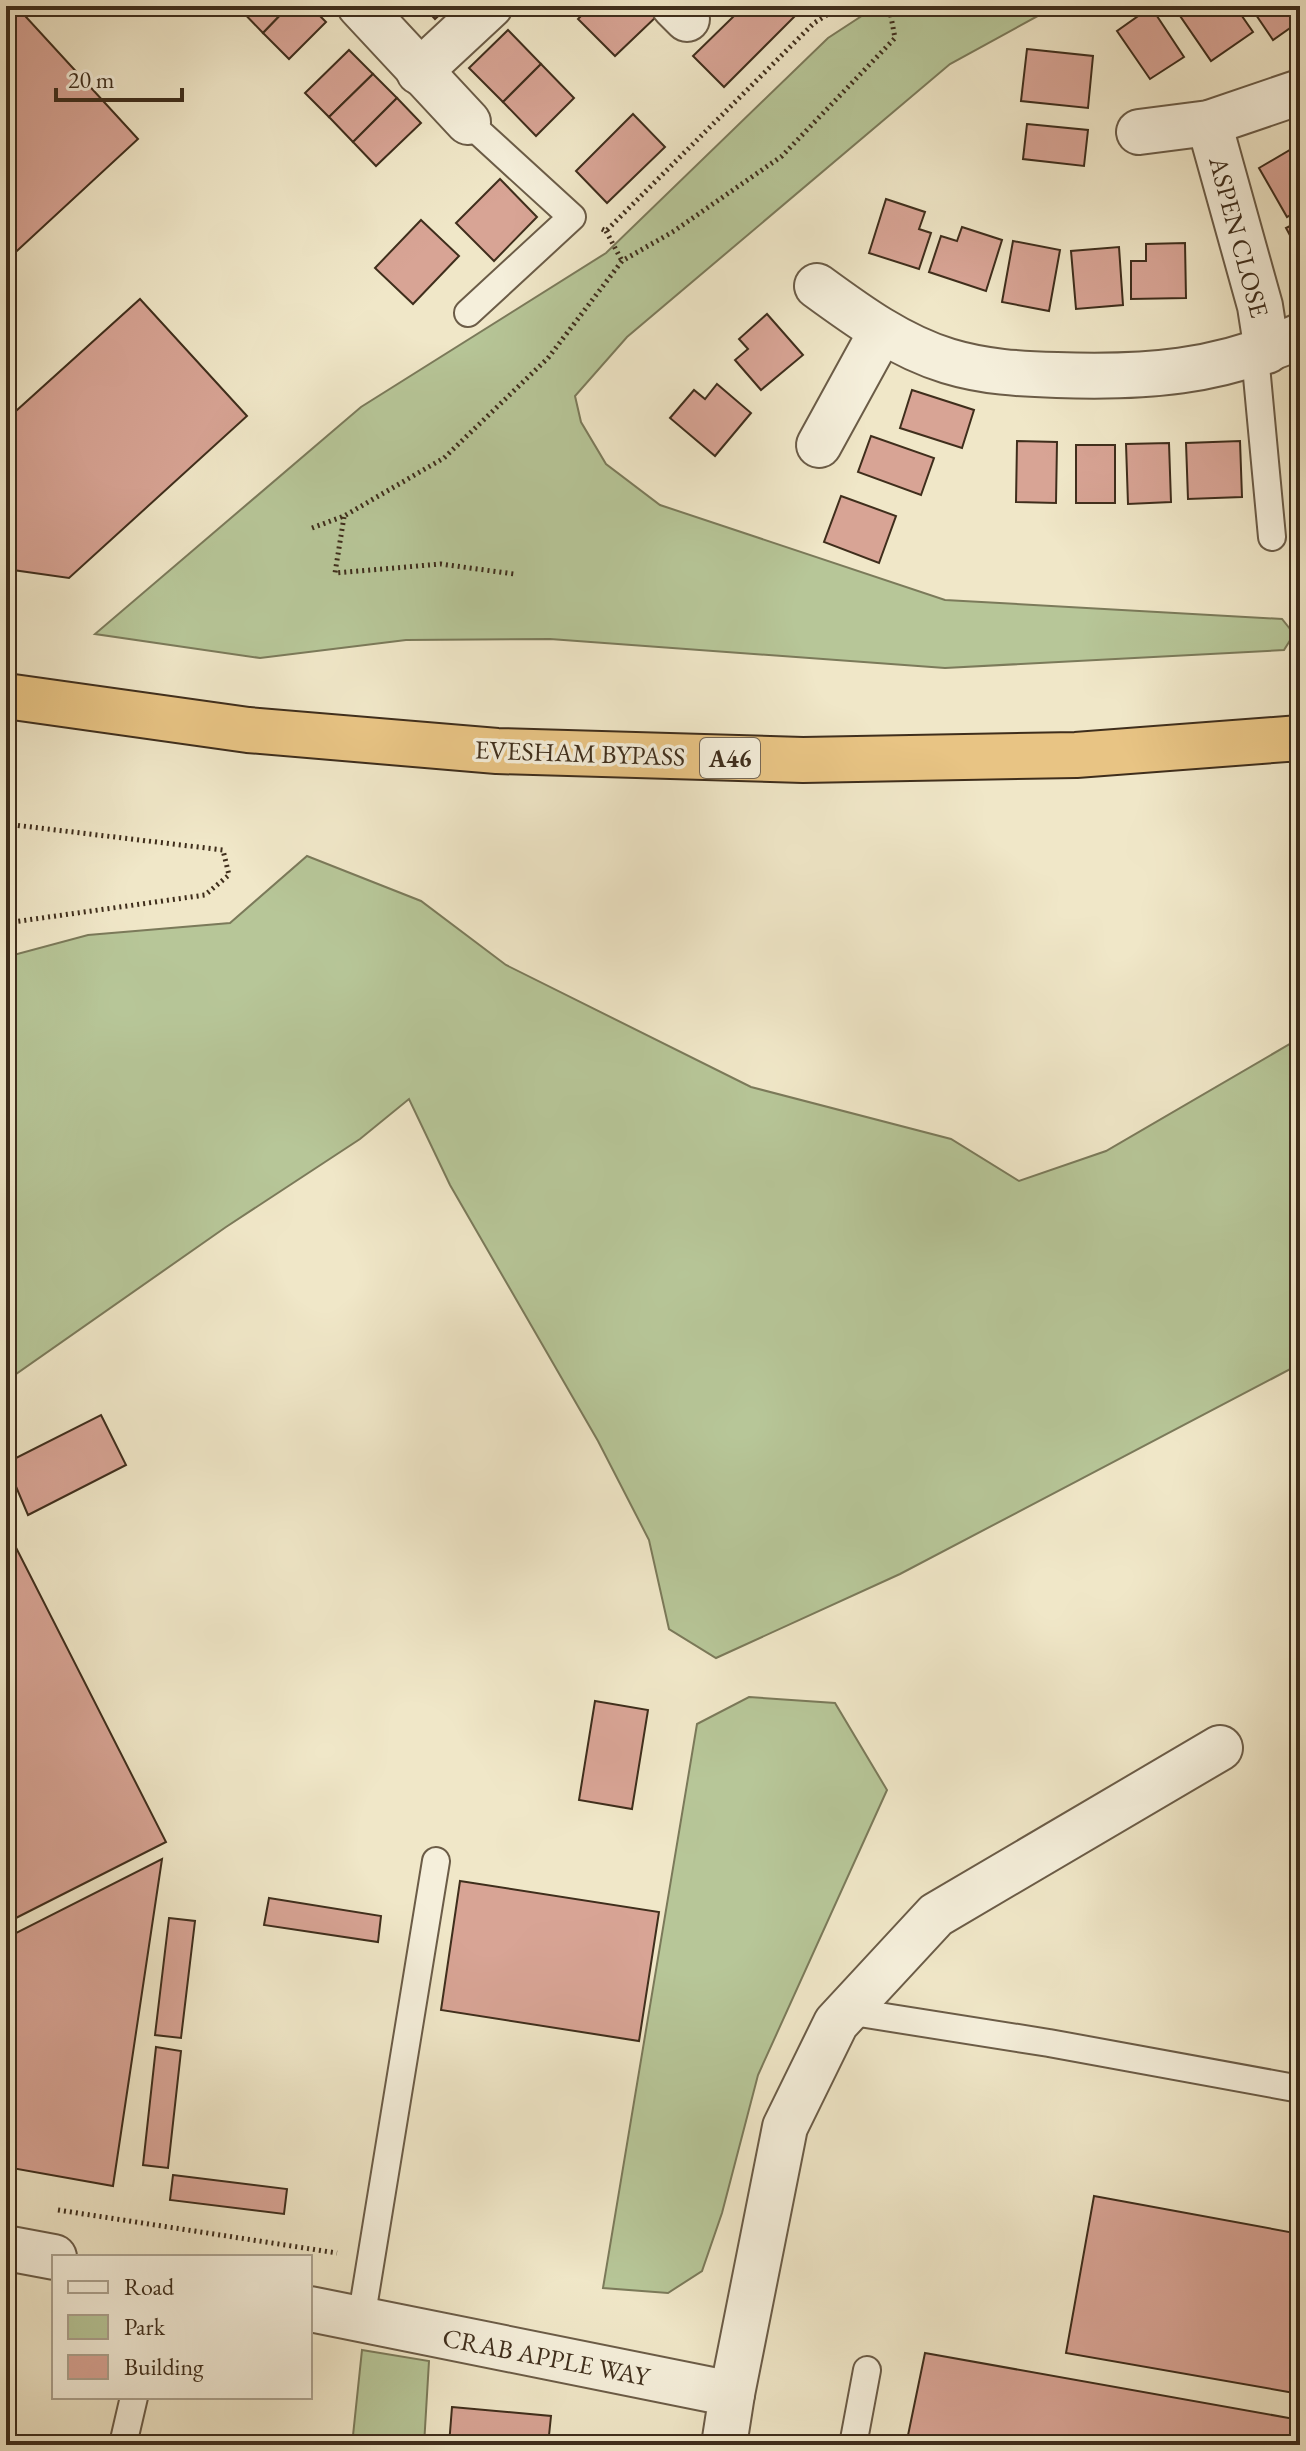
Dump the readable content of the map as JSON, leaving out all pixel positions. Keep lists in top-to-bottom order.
{
  "streets": {
    "highway": ["EVESHAM BYPASS", "A46"],
    "street": ["ASPEN CLOSE", "CRAB APPLE WAY"]
  },
  "legend": ["Road", "Park", "Building"],
  "scale_bar": "20 m"
}
